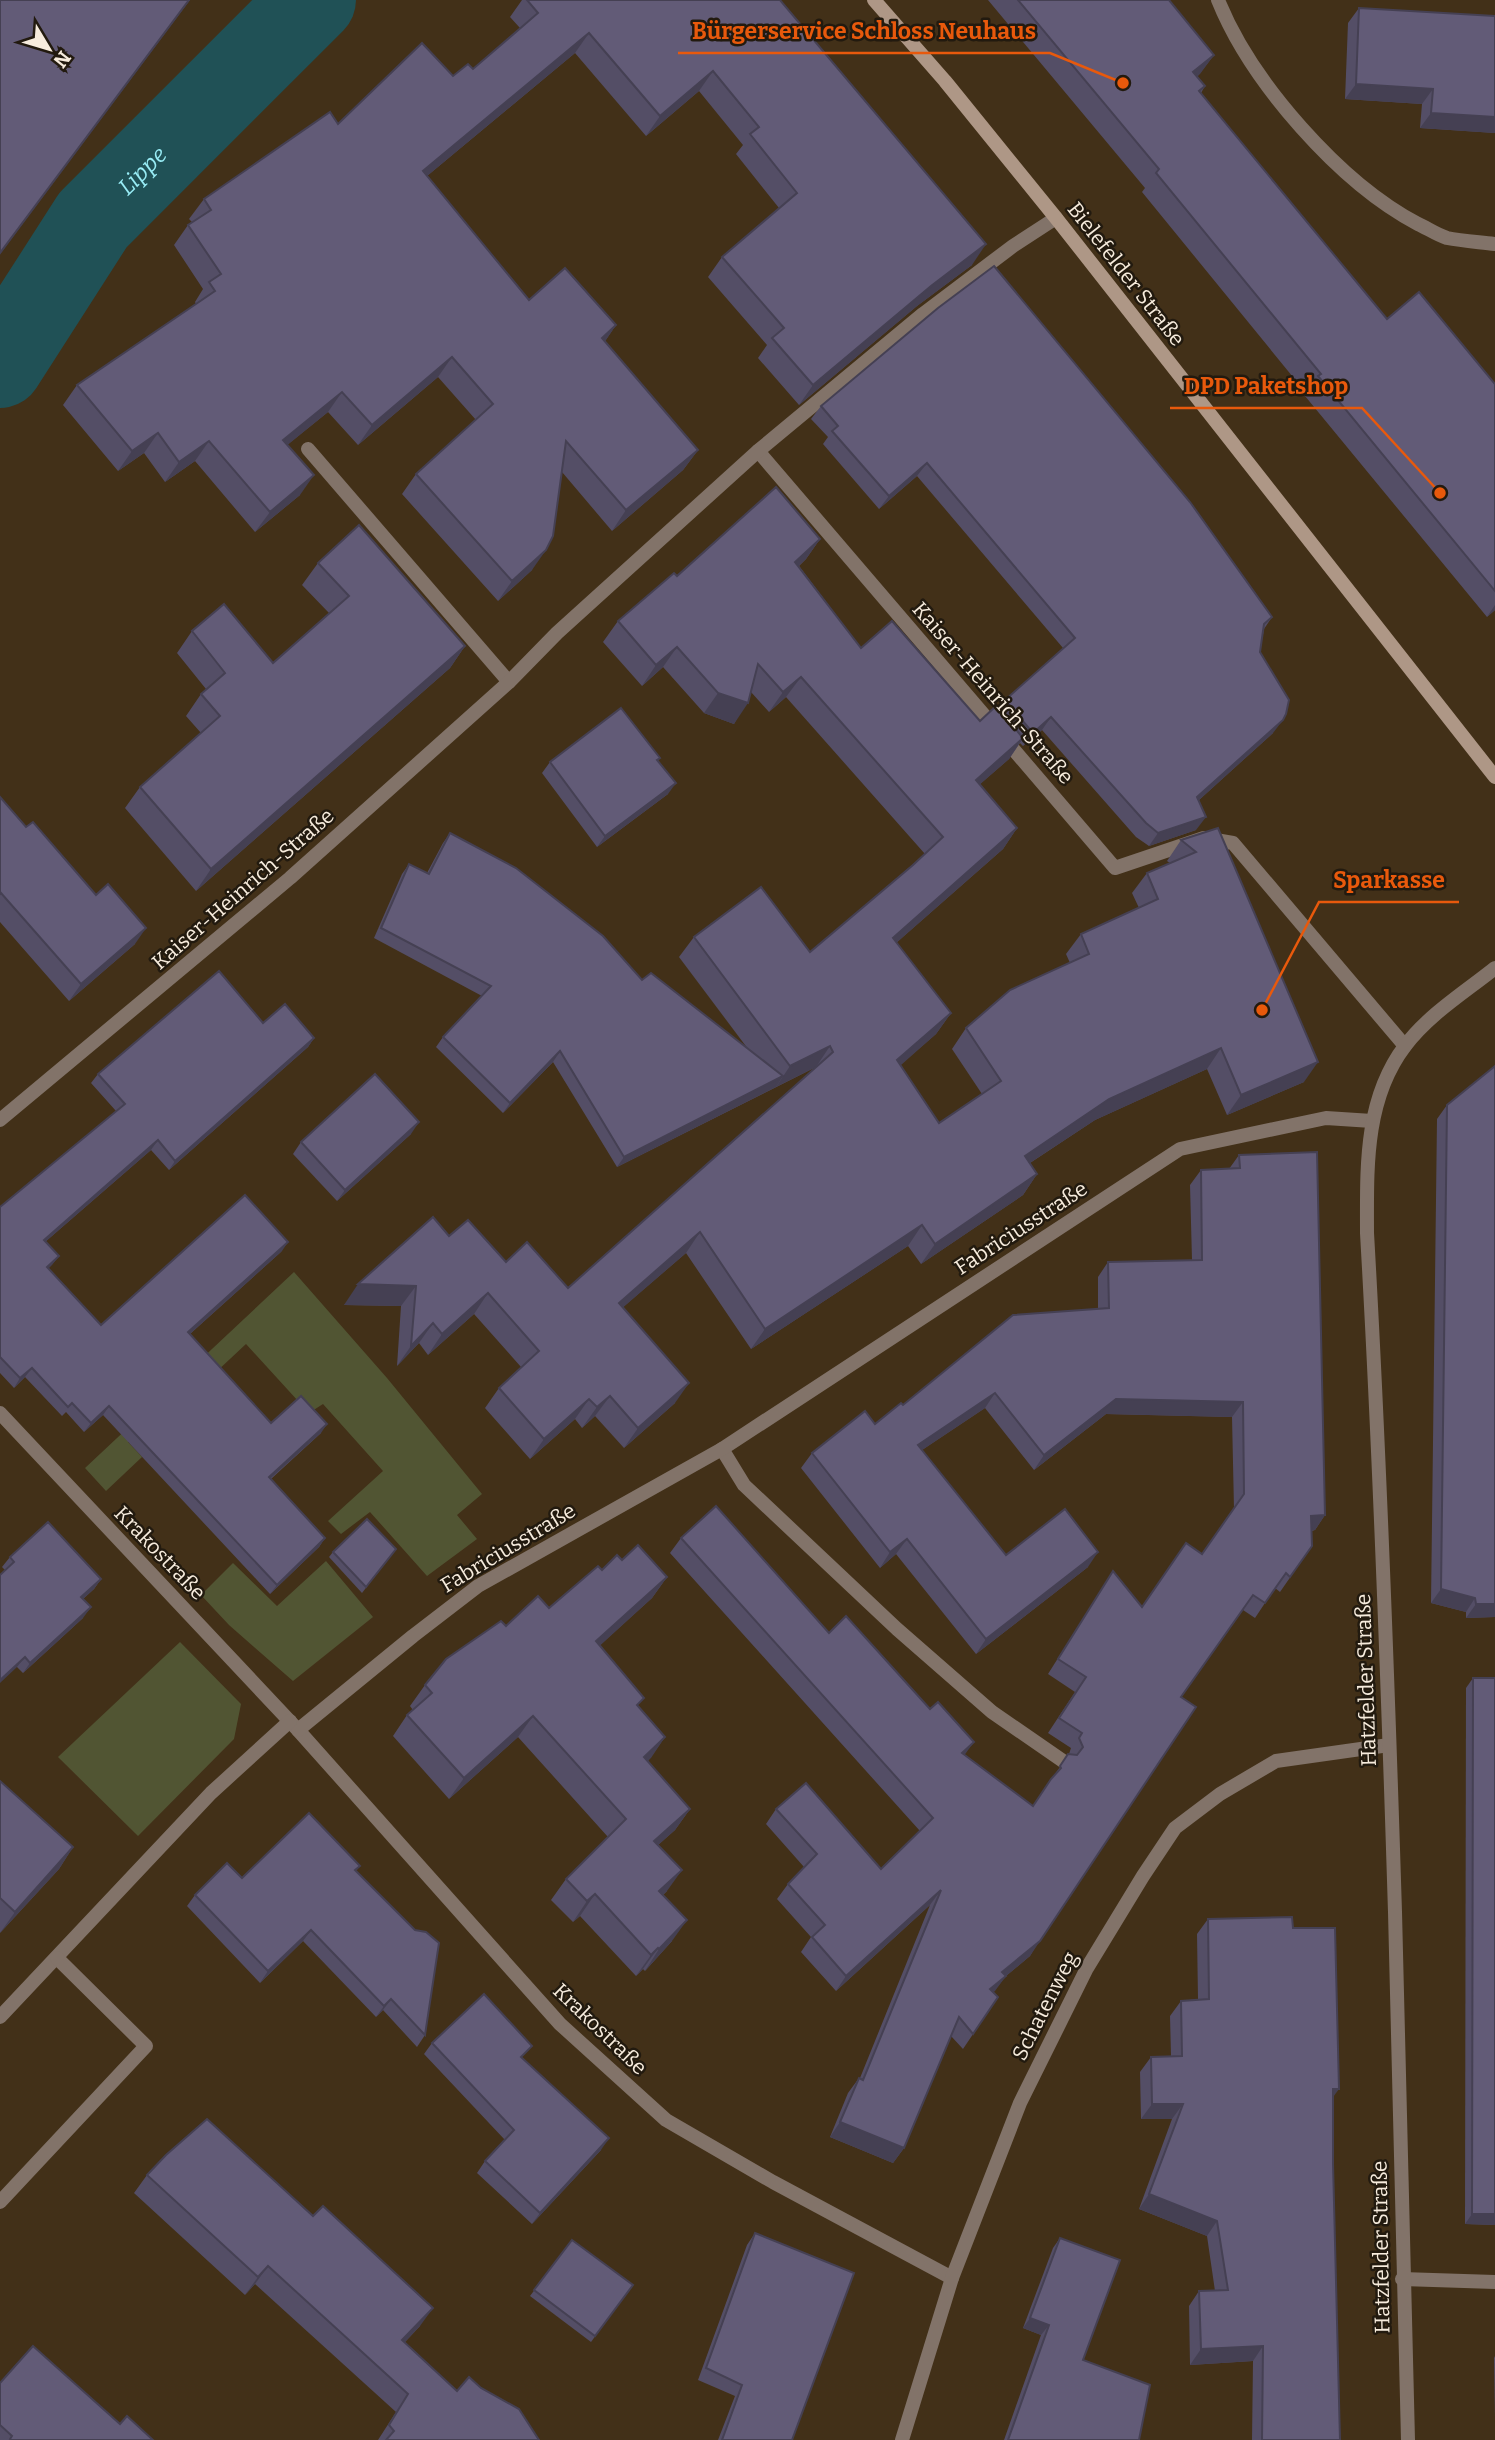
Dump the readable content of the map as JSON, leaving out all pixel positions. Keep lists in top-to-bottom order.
{
  "streets": {
    "main road": ["Bielefelder Straße"],
    "street": [
      "Kaiser-Heinrich-Straße",
      "Fabriciusstraße",
      "Krakostraße",
      "Hatzfelder Straße",
      "Schatenweg"
    ]
  },
  "crossings": [
    ["Bielefelder Straße", "Kaiser-Heinrich-Straße"],
    ["Kaiser-Heinrich-Straße", "Hatzfelder Straße"],
    ["Fabriciusstraße", "Krakostraße"],
    ["Fabriciusstraße", "Hatzfelder Straße"],
    ["Krakostraße", "Schatenweg"],
    ["Hatzfelder Straße", "Schatenweg"]
  ],
  "water": ["Lippe"],
  "places": ["Bürgerservice Schloss Neuhaus", "DPD Paketshop", "Sparkasse"],
  "north": "bottom right"
}
